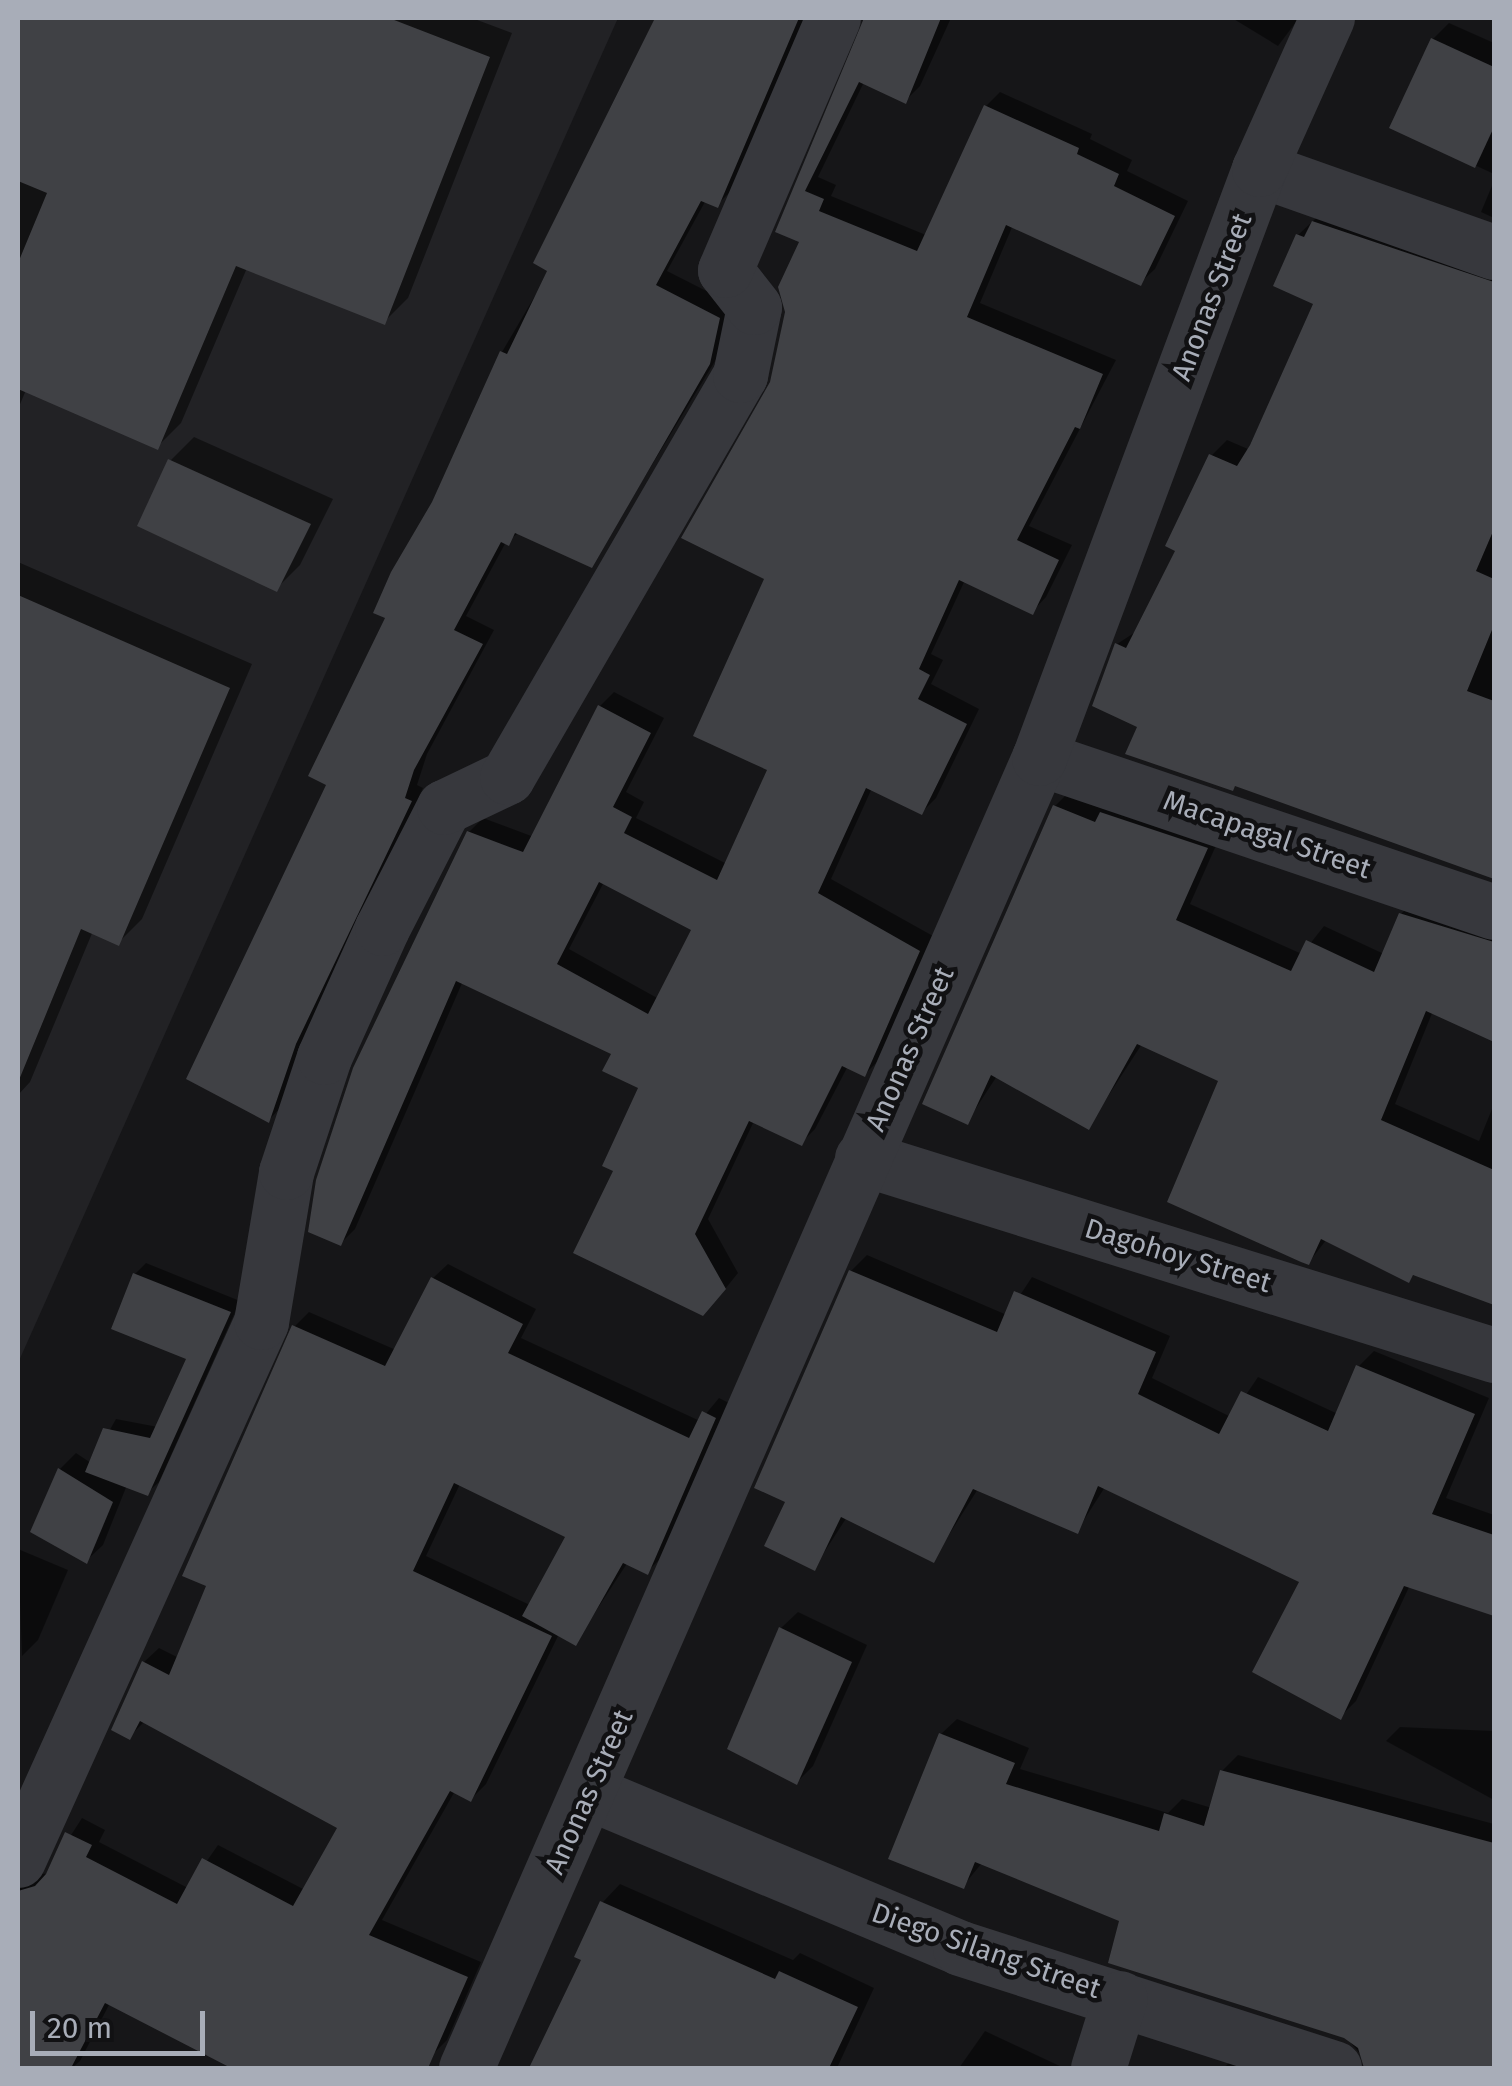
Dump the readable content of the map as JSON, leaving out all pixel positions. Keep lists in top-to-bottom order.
{
  "streets": {
    "street": [
      "Anonas Street",
      "Macapagal Street",
      "Dagohoy Street",
      "Diego Silang Street"
    ]
  },
  "crossings": [
    ["Anonas Street", "Macapagal Street"],
    ["Anonas Street", "Dagohoy Street"],
    ["Anonas Street", "Diego Silang Street"]
  ],
  "scale_bar": "20 m"
}
